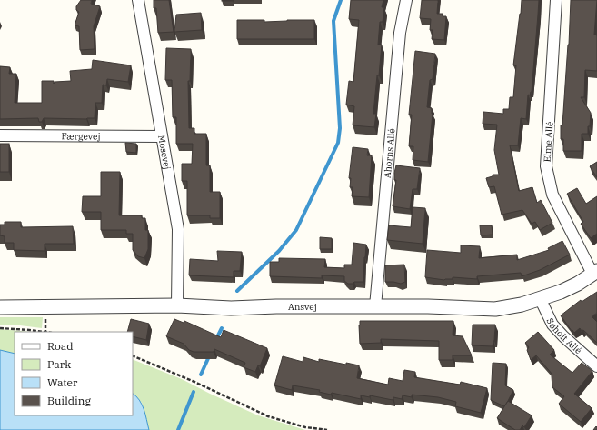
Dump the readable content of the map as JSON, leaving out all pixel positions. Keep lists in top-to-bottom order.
{
  "streets": {
    "street": [
      "Færgevej",
      "Elme Allé",
      "Mosevej",
      "Ahorns Allé",
      "Ansvej",
      "Søholt Allé"
    ]
  },
  "crossings": [
    ["Færgevej", "Mosevej"],
    ["Elme Allé", "Ansvej"],
    ["Mosevej", "Ansvej"],
    ["Ahorns Allé", "Ansvej"],
    ["Ansvej", "Søholt Allé"]
  ],
  "legend": [
    "Road",
    "Park",
    "Water",
    "Building"
  ]
}
